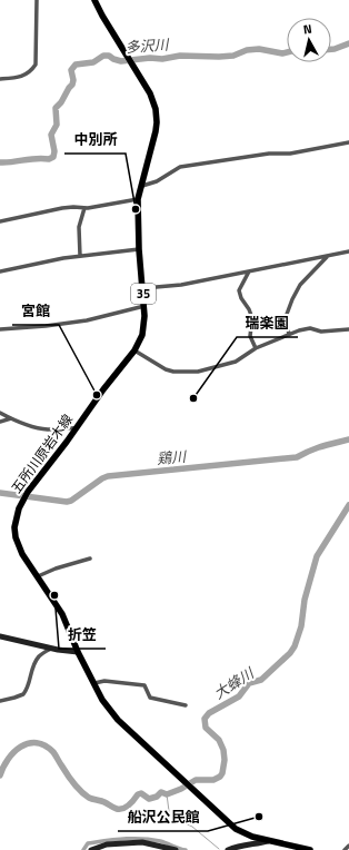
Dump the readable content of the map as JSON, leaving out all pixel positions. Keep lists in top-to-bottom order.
{
  "streets": {
    "main road": ["35", "五所川原岩木線"]
  },
  "water": ["多沢川", "鶏川", "大蜂川"],
  "places": [
    "中別所",
    "宮館",
    "瑞楽園",
    "折笠",
    "船沢公民館"
  ],
  "north": "top"
}
